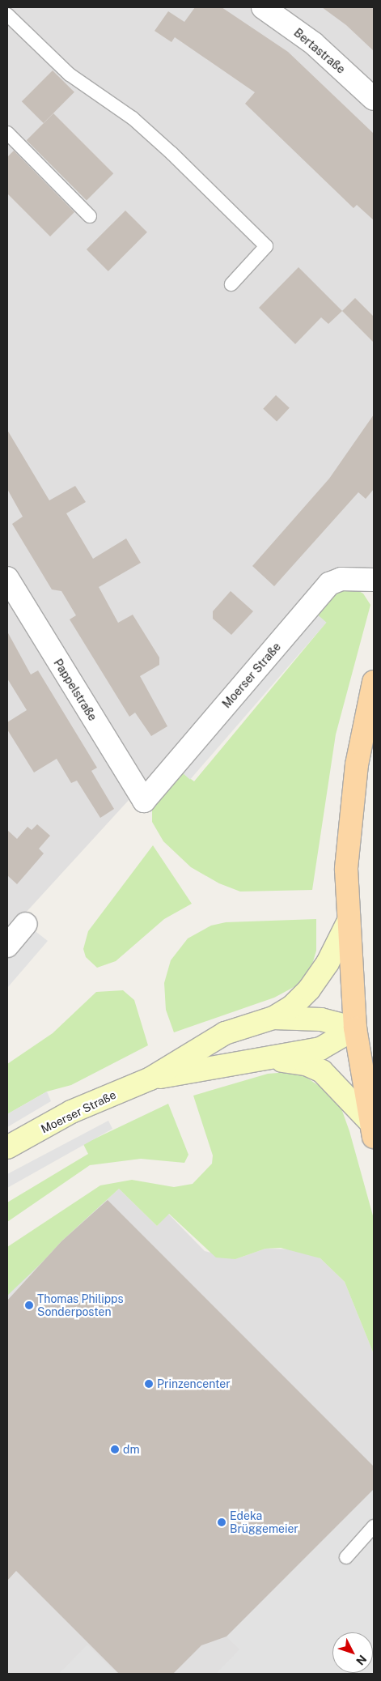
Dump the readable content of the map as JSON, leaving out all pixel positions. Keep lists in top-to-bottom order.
{
  "streets": {
    "main road": ["Moerser Straße"],
    "street": ["Bertastraße", "Pappelstraße"]
  },
  "crossings": [
    ["Moerser Straße", "Pappelstraße"]
  ],
  "places": [
    "Thomas Philipps Sonderposten",
    "Prinzencenter",
    "dm",
    "Edeka Brüggemeier"
  ],
  "north": "bottom right"
}
